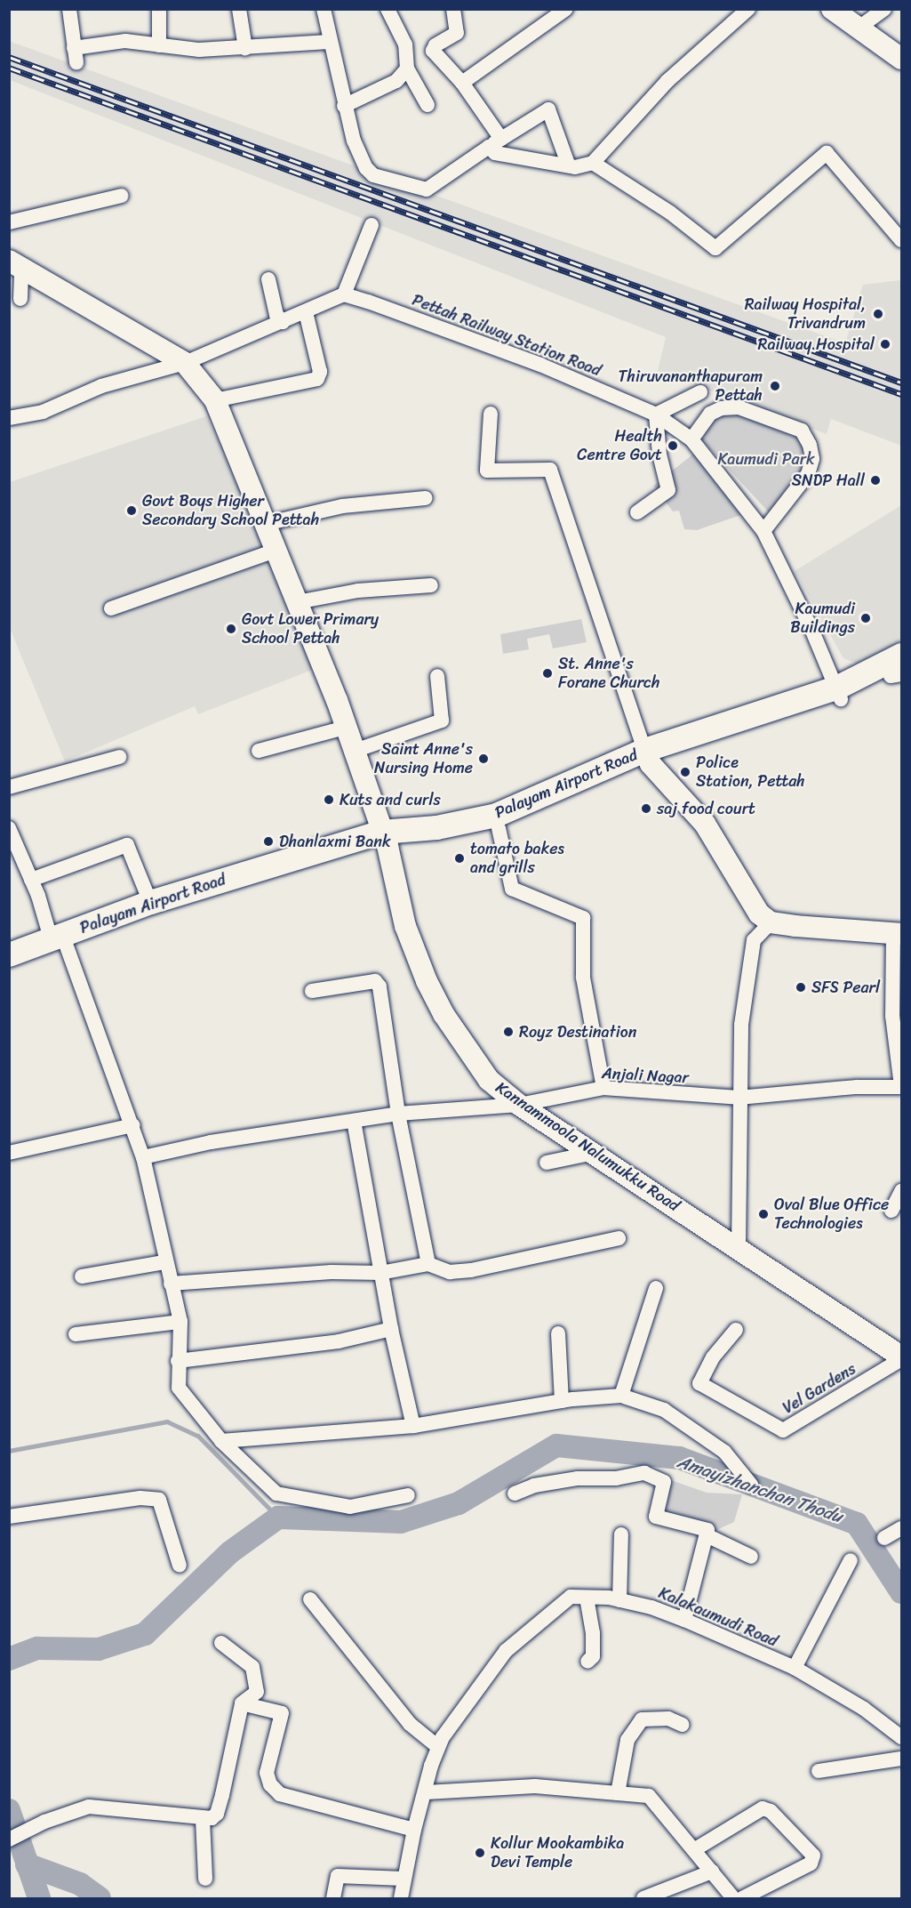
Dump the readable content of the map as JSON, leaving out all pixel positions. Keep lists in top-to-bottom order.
{
  "streets": {
    "main road": ["Palayam Airport Road", "Kannammoola Nalumukku Road"],
    "street": [
      "Pettah Railway Station Road",
      "Anjali Nagar",
      "Vel Gardens",
      "Kalakaumudi Road"
    ]
  },
  "crossings": [
    ["Pettah Railway Station Road", "Palayam Airport Road"],
    ["Palayam Airport Road", "Kannammoola Nalumukku Road"],
    ["Anjali Nagar", "Kannammoola Nalumukku Road"],
    ["Kannammoola Nalumukku Road", "Vel Gardens"]
  ],
  "water": ["Amayizhanchan Thodu"],
  "parks": ["Kaumudi Park"],
  "places": [
    "Railway Hospital, Trivandrum",
    "Railway Hospital",
    "Thiruvananthapuram Pettah",
    "Health Centre Govt",
    "SNDP Hall",
    "Govt Boys Higher Secondary School Pettah",
    "Kaumudi Buildings",
    "Govt Lower Primary School Pettah",
    "St. Anne's Forane Church",
    "Saint Anne's Nursing Home",
    "Police Station, Pettah",
    "Kuts and curls",
    "saj food court",
    "Dhanlaxmi Bank",
    "tomato bakes and grills",
    "SFS Pearl",
    "Royz Destination",
    "Oval Blue Office Technologies",
    "Kollur Mookambika Devi Temple"
  ]
}
